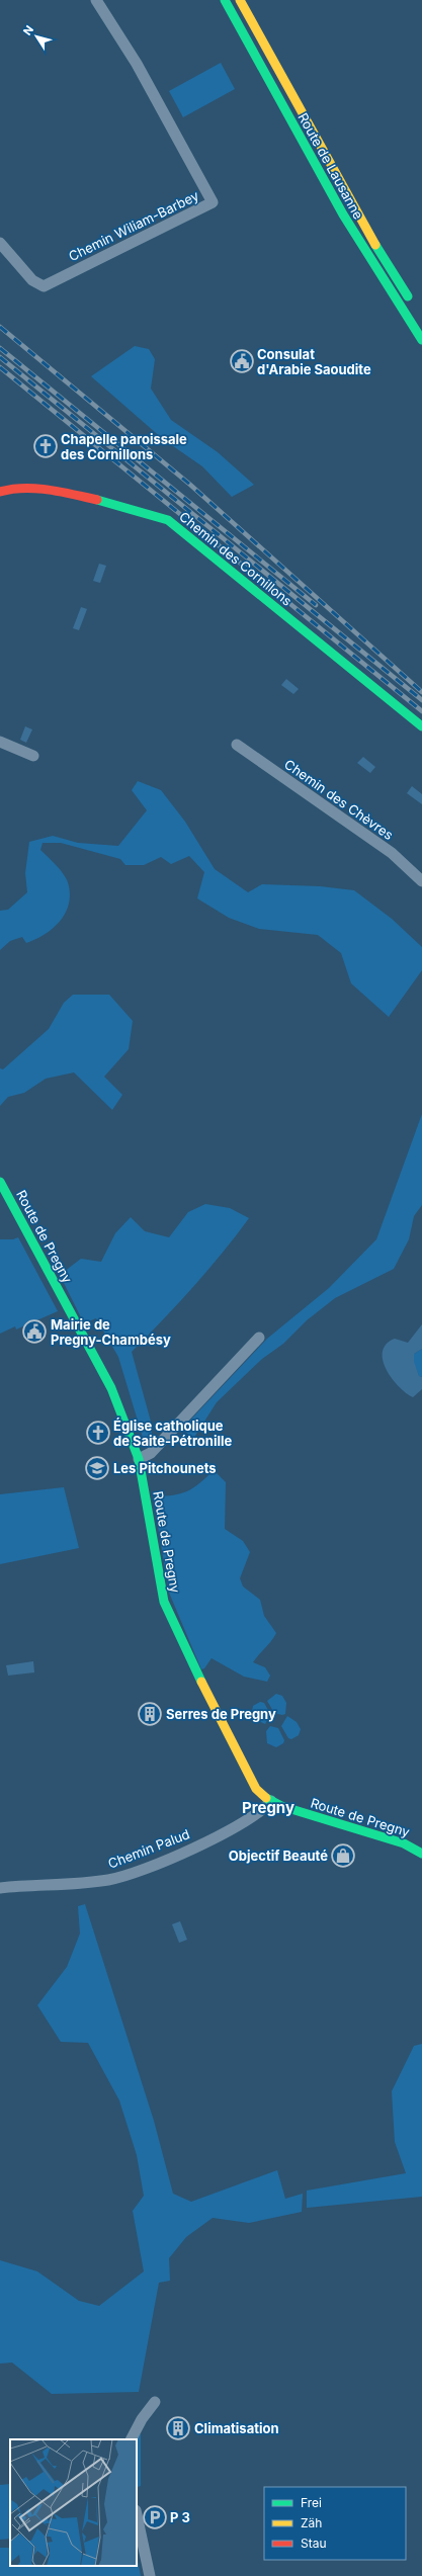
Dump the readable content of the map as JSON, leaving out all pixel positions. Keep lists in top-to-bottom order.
{
  "streets": {
    "street": [
      "Route de Lausanne",
      "Chemin Wiliam-Barbey",
      "Chemin des Cornillons",
      "Chemin des Chèvres",
      "Route de Pregny",
      "Chemin Palud"
    ]
  },
  "crossings": [
    ["Route de Pregny", "Chemin Palud"]
  ],
  "districts": ["Pregny"],
  "places": {
    "public building": ["Consulat d'Arabie Saoudite", "Mairie de Pregny-Chambésy"],
    "church": ["Chapelle paroissale des Cornillons", "Église catholique de Saite-Pétronille"],
    "school or university": ["Les Pitchounets"],
    "building": ["Serres de Pregny", "Climatisation"],
    "shop": ["Objectif Beauté"],
    "parking": ["P 3"]
  },
  "legend": ["Frei", "Zäh", "Stau"],
  "north": "top left"
}
